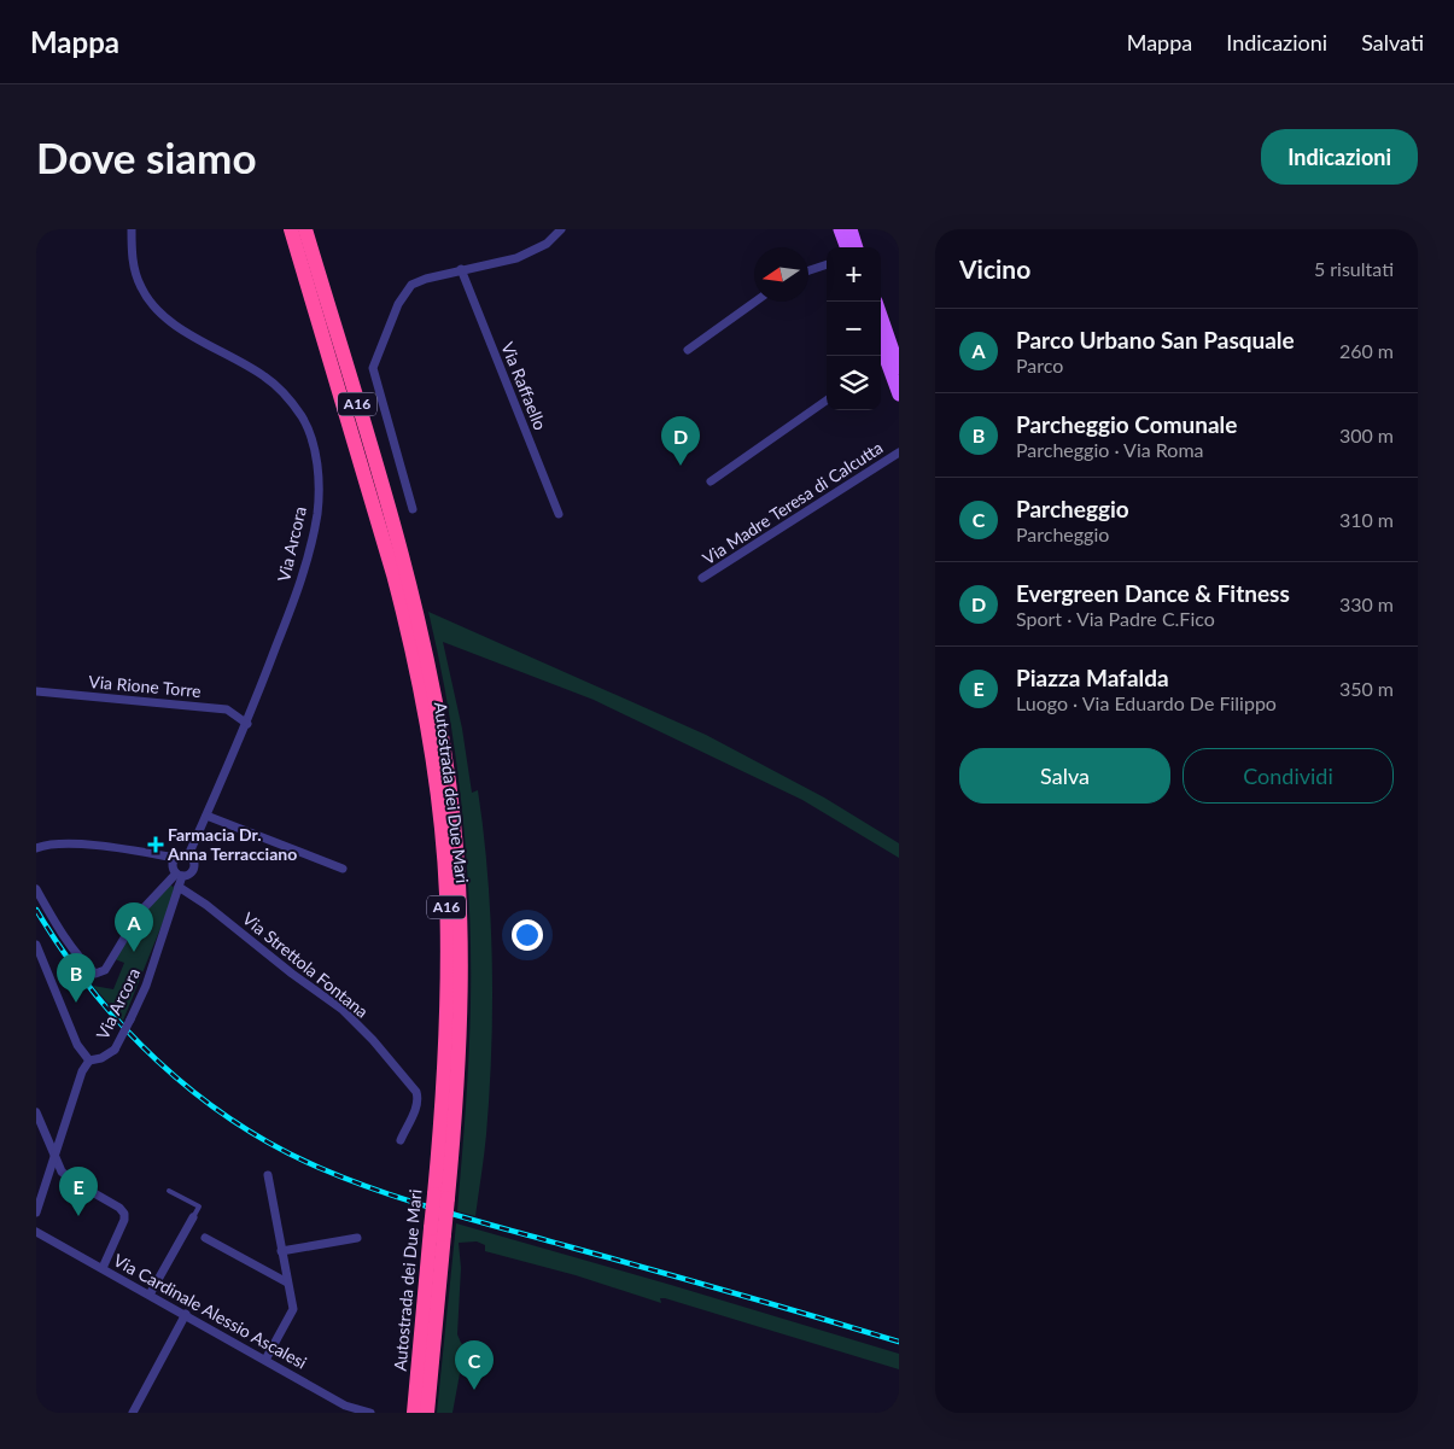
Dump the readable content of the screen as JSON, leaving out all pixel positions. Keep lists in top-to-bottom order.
{
  "streets": {
    "highway": ["A16", "Autostrada dei Due Mari"],
    "street": [
      "Via Raffaello",
      "Via Madre Teresa di Calcutta",
      "Via Arcora",
      "Via Rione Torre",
      "Via Strettola Fontana",
      "Via Cardinale Alessio Ascalesi"
    ]
  },
  "crossings": [
    ["Via Arcora", "Via Rione Torre"],
    ["Via Arcora", "Via Strettola Fontana"]
  ],
  "places": {
    "health": ["Farmacia Dr. Anna Terracciano"]
  },
  "north": "left",
  "page": {
    "header": "Mappa",
    "nav": ["Mappa", "Indicazioni", "Salvati"],
    "buttons": [
      "Indicazioni",
      ["Salva", "Condividi"]
    ],
    "title": "Dove siamo",
    "heading": ["Vicino", "5 risultati"],
    "map_buttons": ["+", "−"],
    "list": [
      {
        "mark": "A",
        "name": "Parco Urbano San Pasquale",
        "note": "Parco",
        "value": "260 m"
      },
      {
        "mark": "B",
        "name": "Parcheggio Comunale",
        "note": "Parcheggio · Via Roma",
        "value": "300 m"
      },
      {
        "mark": "C",
        "name": "Parcheggio",
        "note": "Parcheggio",
        "value": "310 m"
      },
      {
        "mark": "D",
        "name": "Evergreen Dance & Fitness",
        "note": "Sport · Via Padre C.Fico",
        "value": "330 m"
      },
      {
        "mark": "E",
        "name": "Piazza Mafalda",
        "note": "Luogo · Via Eduardo De Filippo",
        "value": "350 m"
      }
    ],
    "pins": [
      "D",
      "A",
      "B",
      "E",
      "C"
    ]
  }
}
